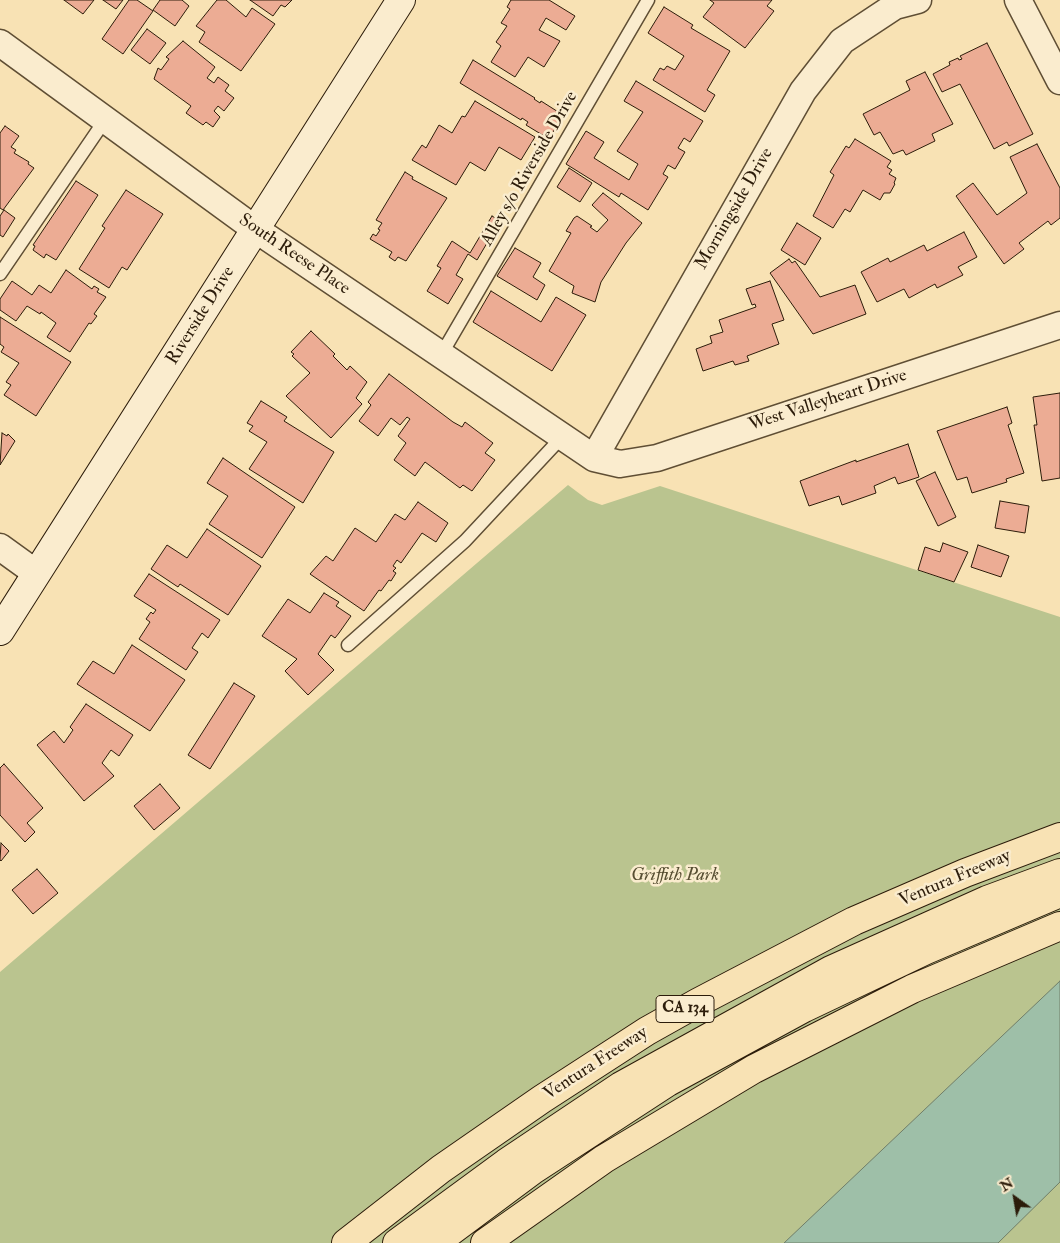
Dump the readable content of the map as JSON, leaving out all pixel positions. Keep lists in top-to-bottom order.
{
  "streets": {
    "highway": ["Ventura Freeway", "CA 134"],
    "main road": ["Riverside Drive"],
    "street": ["Morningside Drive", "South Reese Place", "West Valleyheart Drive"],
    "lane": ["Alley s/o Riverside Drive"]
  },
  "crossings": [
    ["Alley s/o Riverside Drive", "South Reese Place"],
    ["Morningside Drive", "South Reese Place"],
    ["Morningside Drive", "West Valleyheart Drive"],
    ["South Reese Place", "Riverside Drive"],
    ["South Reese Place", "West Valleyheart Drive"]
  ],
  "parks": ["Griffith Park"],
  "north": "top left"
}
